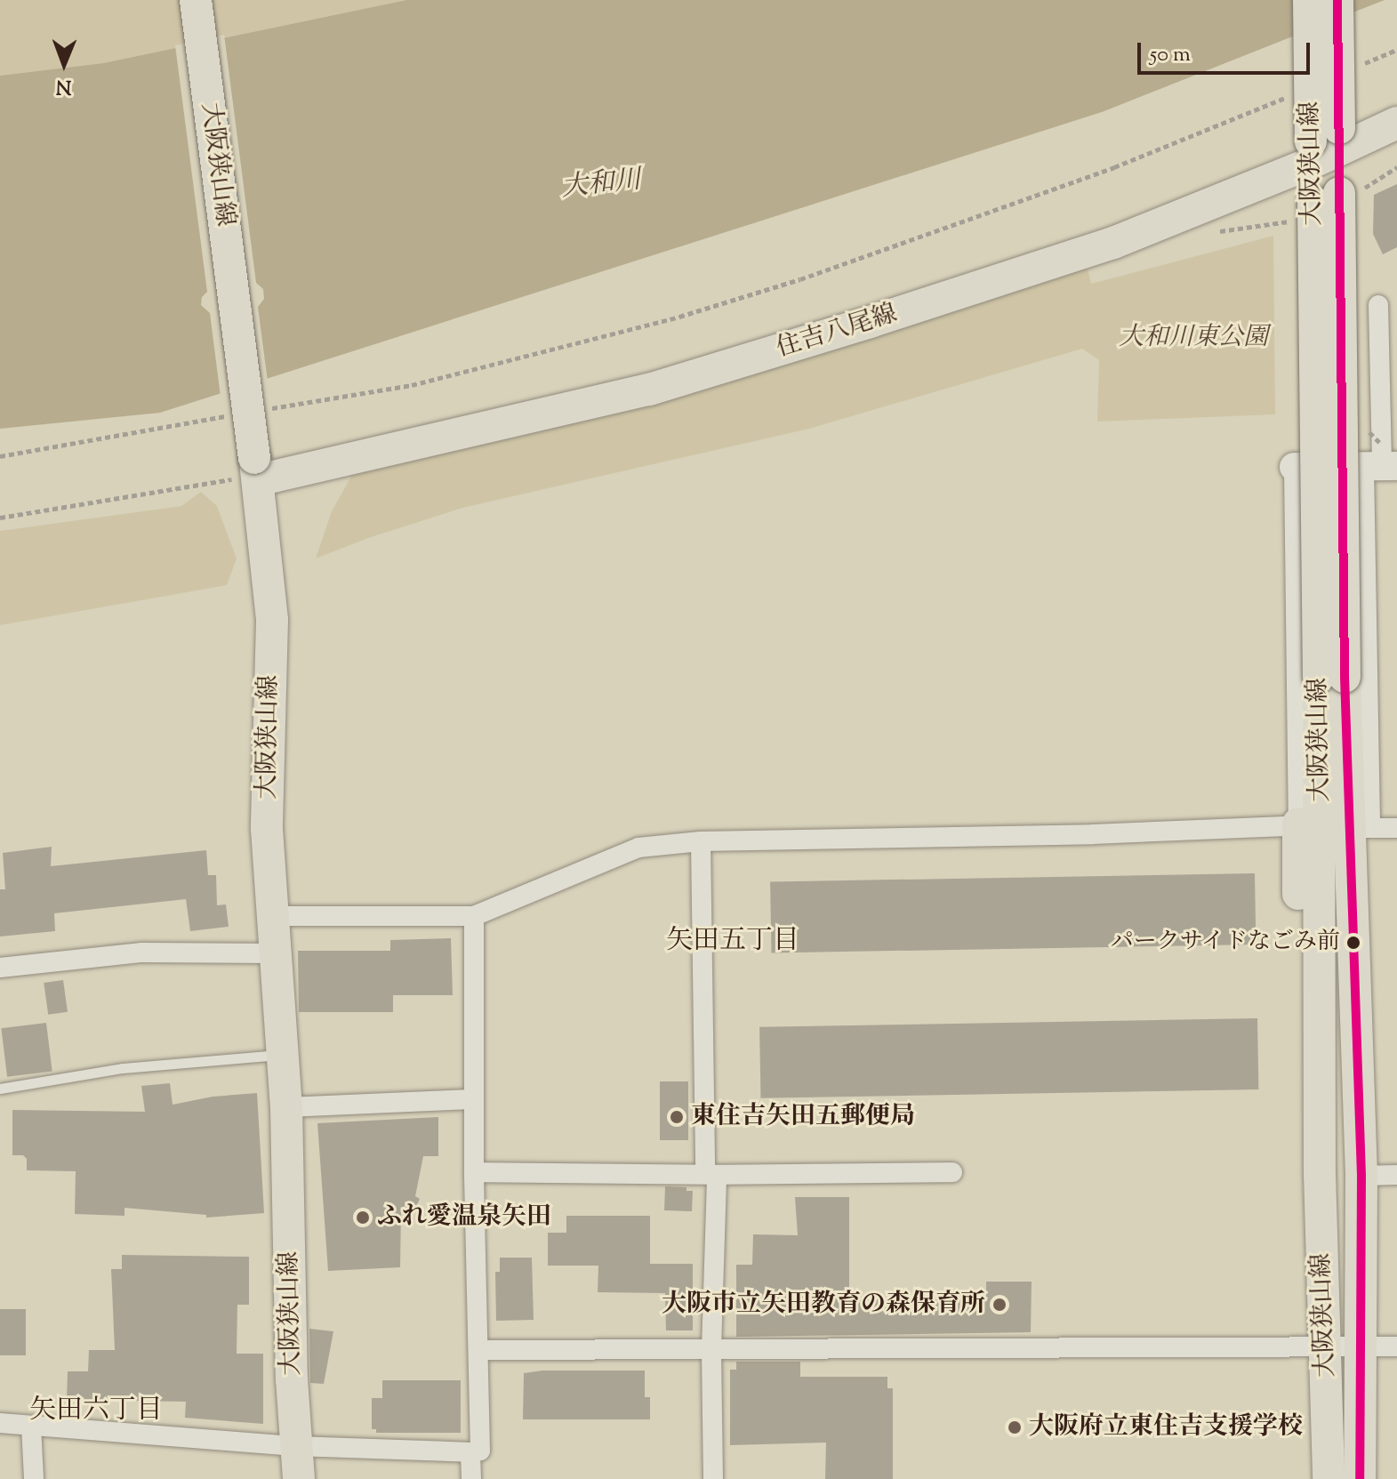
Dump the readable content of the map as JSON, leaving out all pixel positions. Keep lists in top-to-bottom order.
{
  "streets": {
    "main road": ["大阪狭山線", "住吉八尾線"]
  },
  "crossings": [
    ["大阪狭山線", "住吉八尾線"]
  ],
  "districts": ["矢田五丁目", "矢田六丁目"],
  "water": ["大和川"],
  "parks": ["大和川東公園"],
  "places": [
    "パークサイドなごみ前",
    "東住吉矢田五郵便局",
    "ふれ愛温泉矢田",
    "大阪市立矢田教育の森保育所",
    "大阪府立東住吉支援学校"
  ],
  "scale_bar": "50 m",
  "north": "bottom"
}
